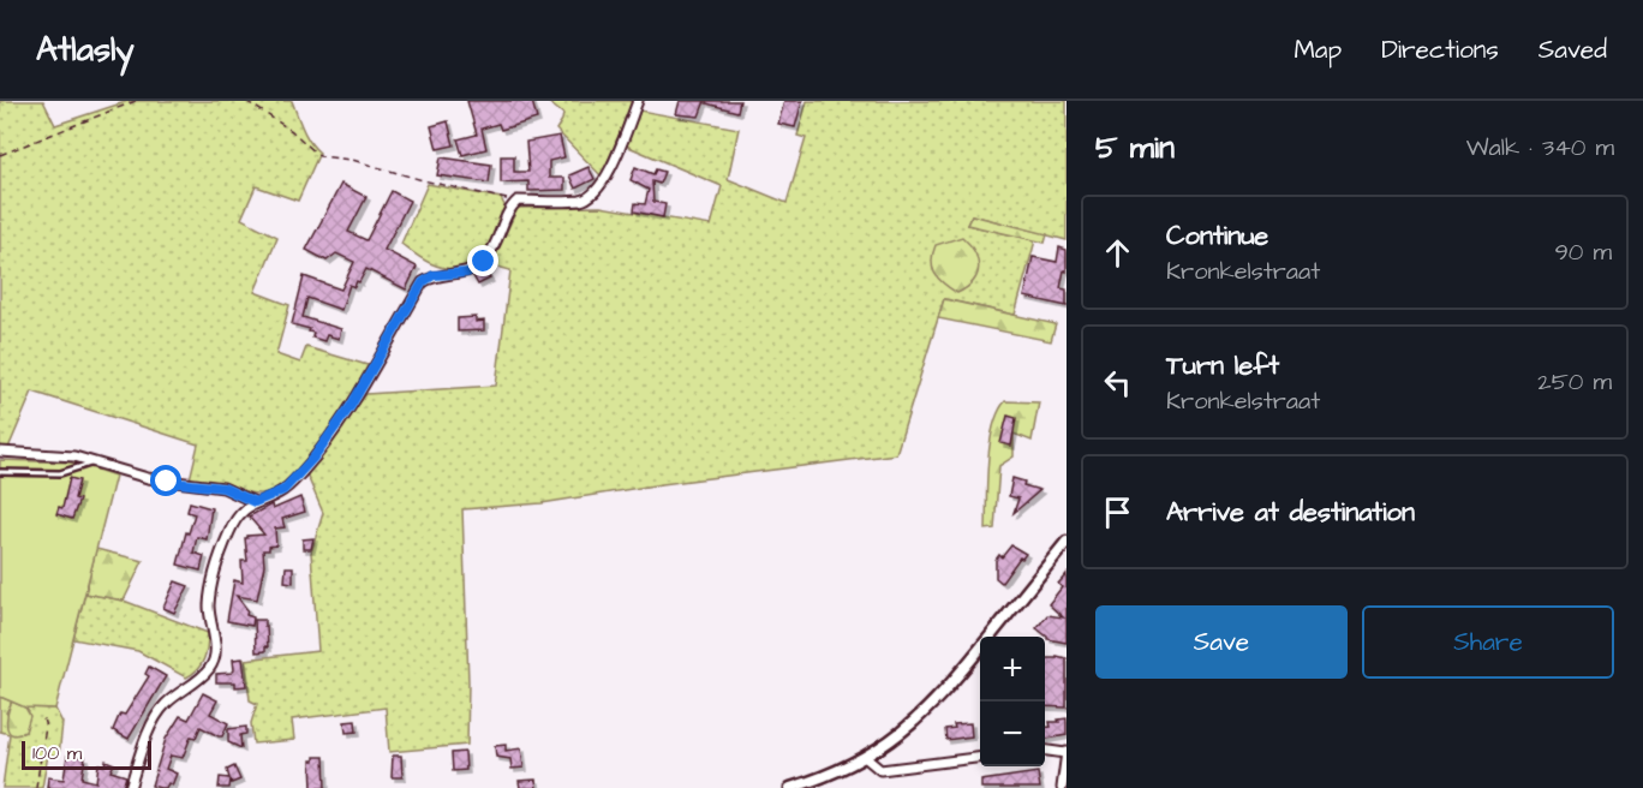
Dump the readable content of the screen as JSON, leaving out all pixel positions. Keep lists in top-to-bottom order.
{
  "scale_bar": "100 m",
  "page": {
    "header": "Atlasly",
    "nav": ["Map", "Directions", "Saved"],
    "heading": ["5 min", "Walk · 340 m"],
    "list": [
      ["Continue", "Kronkelstraat", "90 m"],
      ["Turn left", "Kronkelstraat", "250 m"],
      "Arrive at destination"
    ],
    "buttons": ["Save", "Share"],
    "map_buttons": ["+", "−"],
    "scale": "100 m"
  }
}
